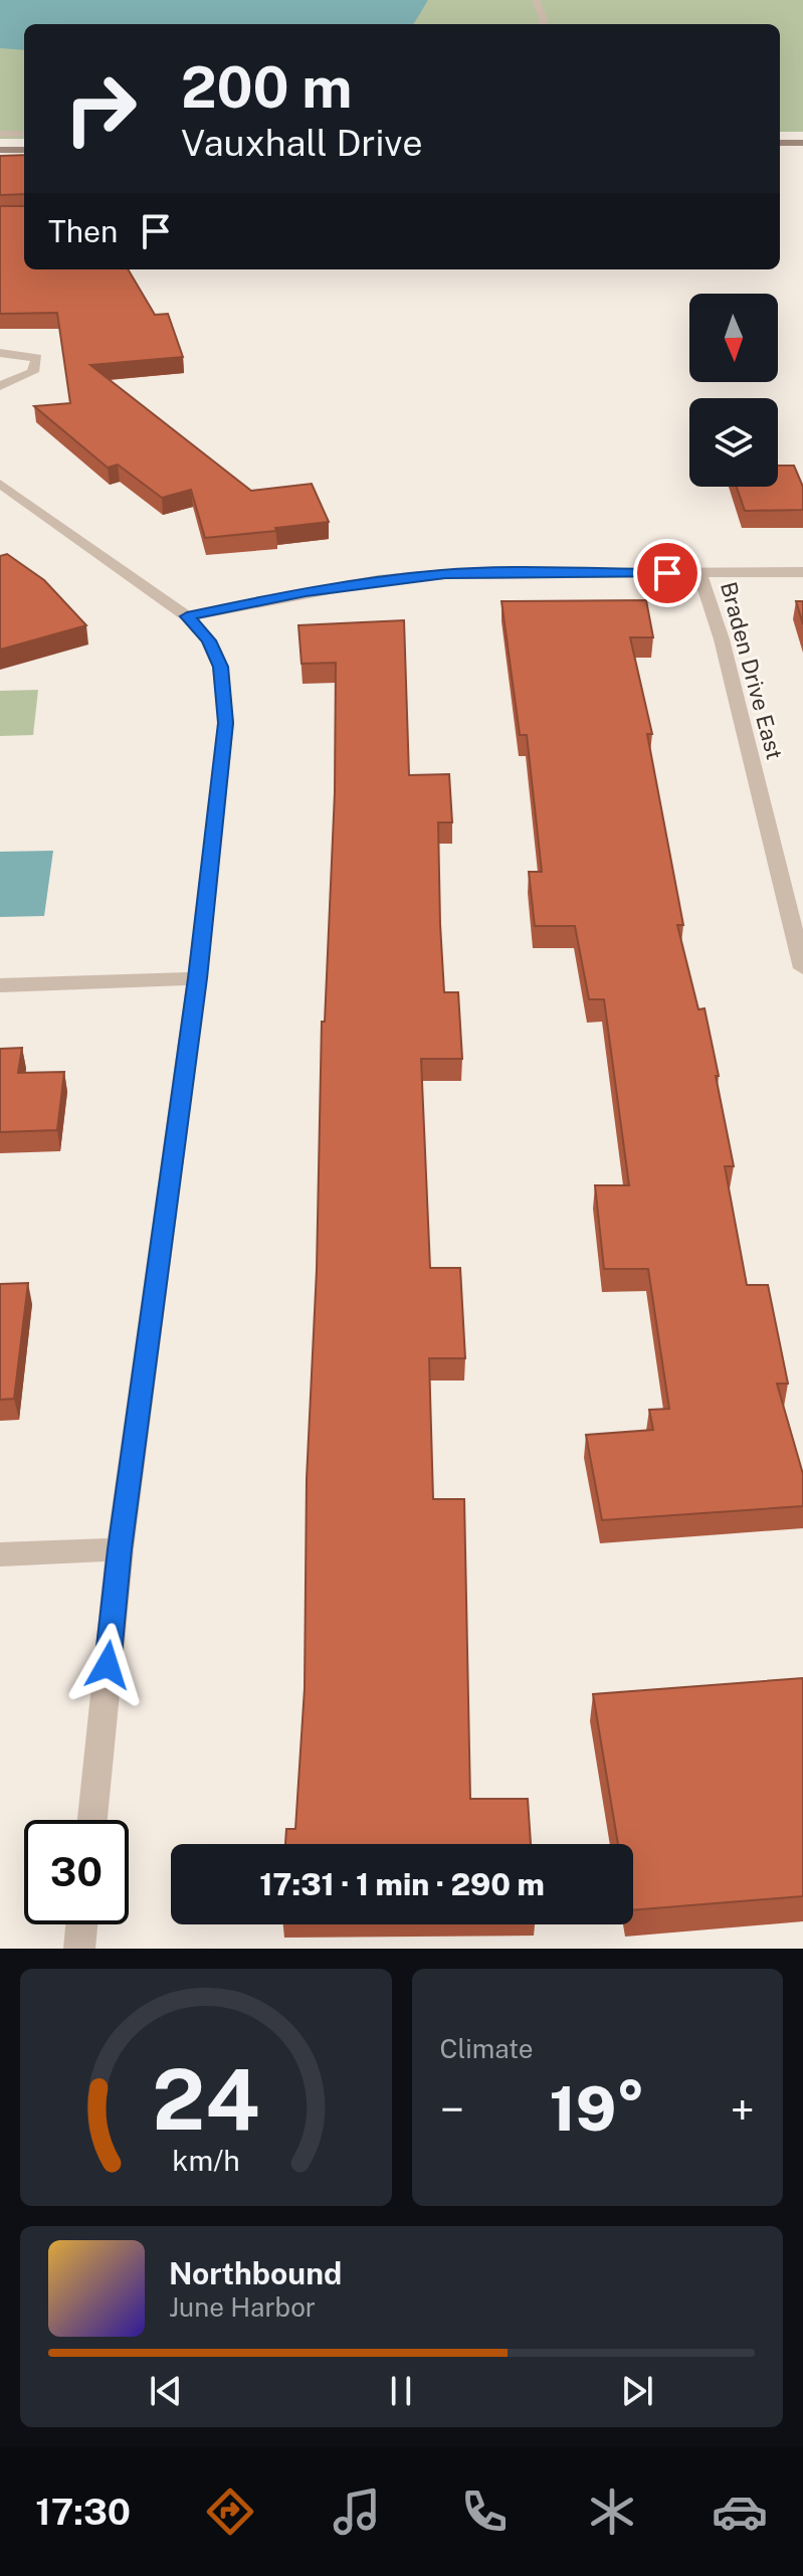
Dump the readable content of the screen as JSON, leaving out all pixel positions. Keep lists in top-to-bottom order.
{
  "streets": {
    "street": ["Braden Drive East"]
  },
  "north": "bottom",
  "page": {
    "turn": ["200 m", "Vauxhall Drive"],
    "then": "Then",
    "limit": "30",
    "trip": "17:31 · 1 min · 290 m",
    "tile": "Climate",
    "heat": ["−", "19°", "+"],
    "song": ["Northbound", "June Harbor"],
    "tabs": "17:30",
    "gauge": ["24", "km/h"]
  }
}
